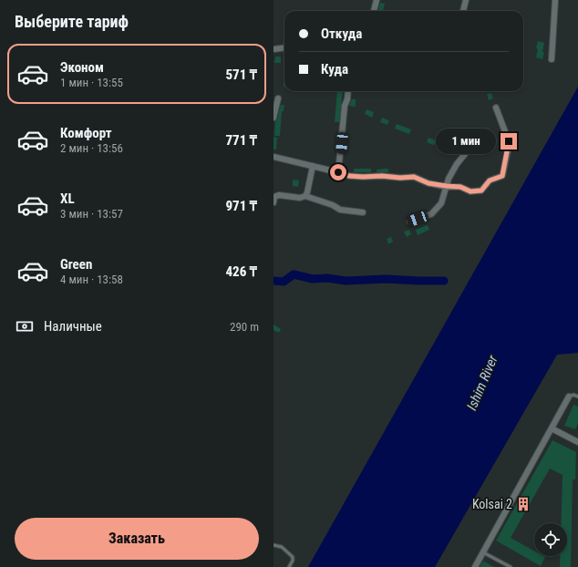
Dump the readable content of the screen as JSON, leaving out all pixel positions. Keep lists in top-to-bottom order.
{
  "water": ["Ishim River"],
  "places": {
    "building": ["Kolsai 2"]
  },
  "page": {
    "heading": "Выберите тариф",
    "banner": ["Откуда", "Куда"],
    "list": [
      {
        "name": "Эконом",
        "note": "1 мин · 13:55",
        "value": "571 ₸"
      },
      {
        "name": "Комфорт",
        "note": "2 мин · 13:56",
        "value": "771 ₸"
      },
      {
        "name": "XL",
        "note": "3 мин · 13:57",
        "value": "971 ₸"
      },
      {
        "name": "Green",
        "note": "4 мин · 13:58",
        "value": "426 ₸"
      }
    ],
    "bubble": "1 мин",
    "pay": ["Наличные", "290 m"],
    "buttons": "Заказать"
  }
}
